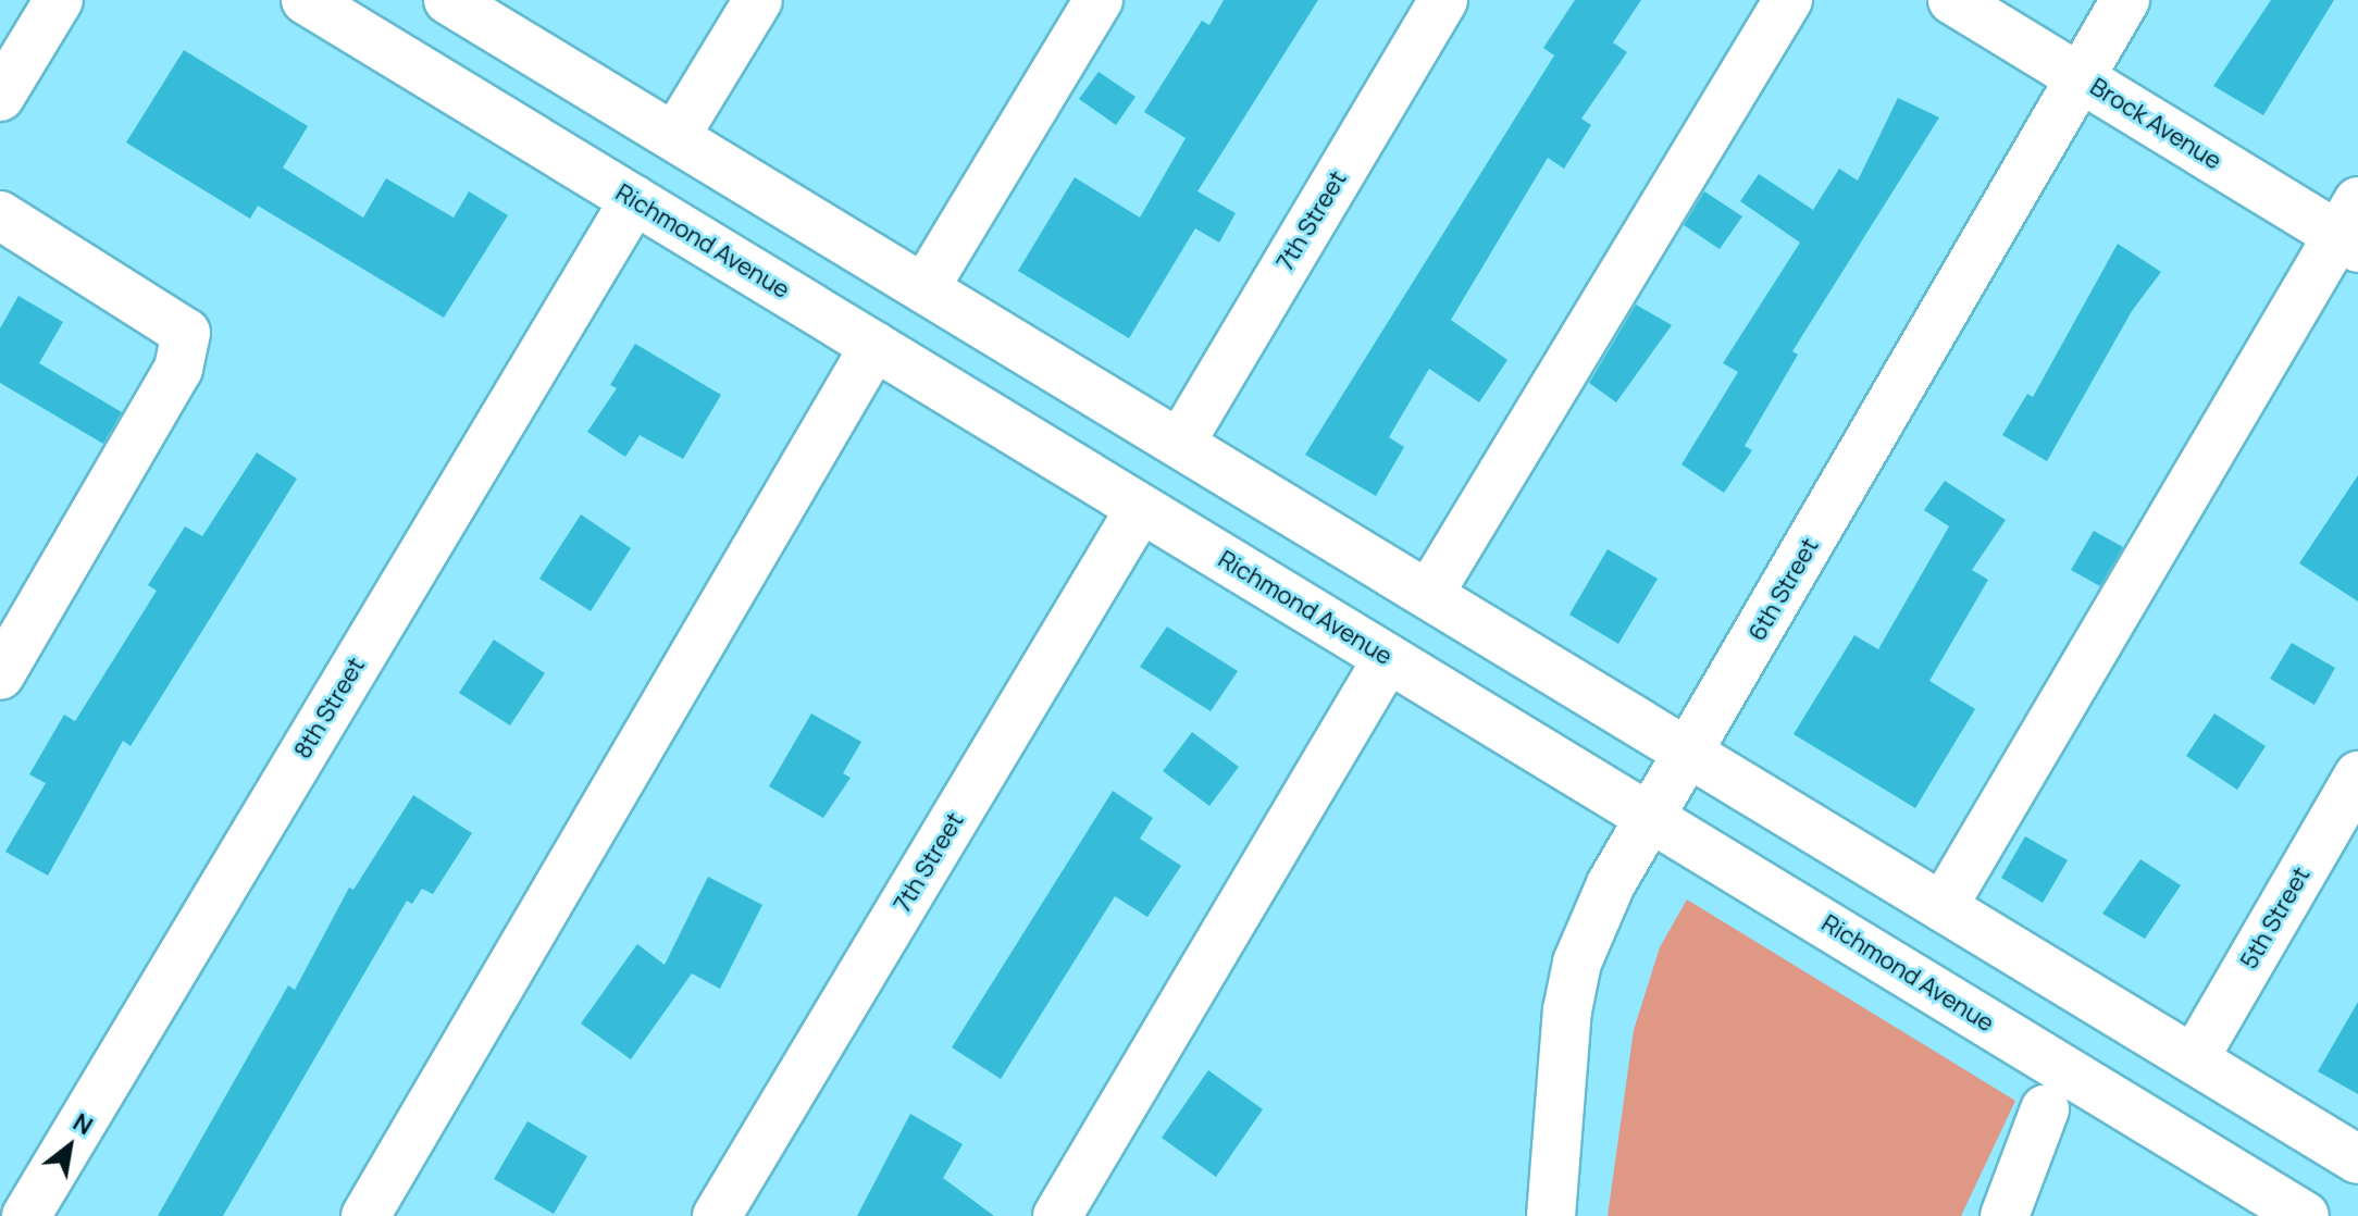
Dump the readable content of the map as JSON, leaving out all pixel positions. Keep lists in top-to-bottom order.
{
  "streets": {
    "street": [
      "Brock Avenue",
      "7th Street",
      "Richmond Avenue",
      "6th Street",
      "8th Street",
      "5th Street"
    ]
  },
  "crossings": [
    ["Brock Avenue", "6th Street"],
    ["7th Street", "Richmond Avenue"],
    ["Richmond Avenue", "6th Street"],
    ["Richmond Avenue", "8th Street"]
  ],
  "north": "top right"
}
